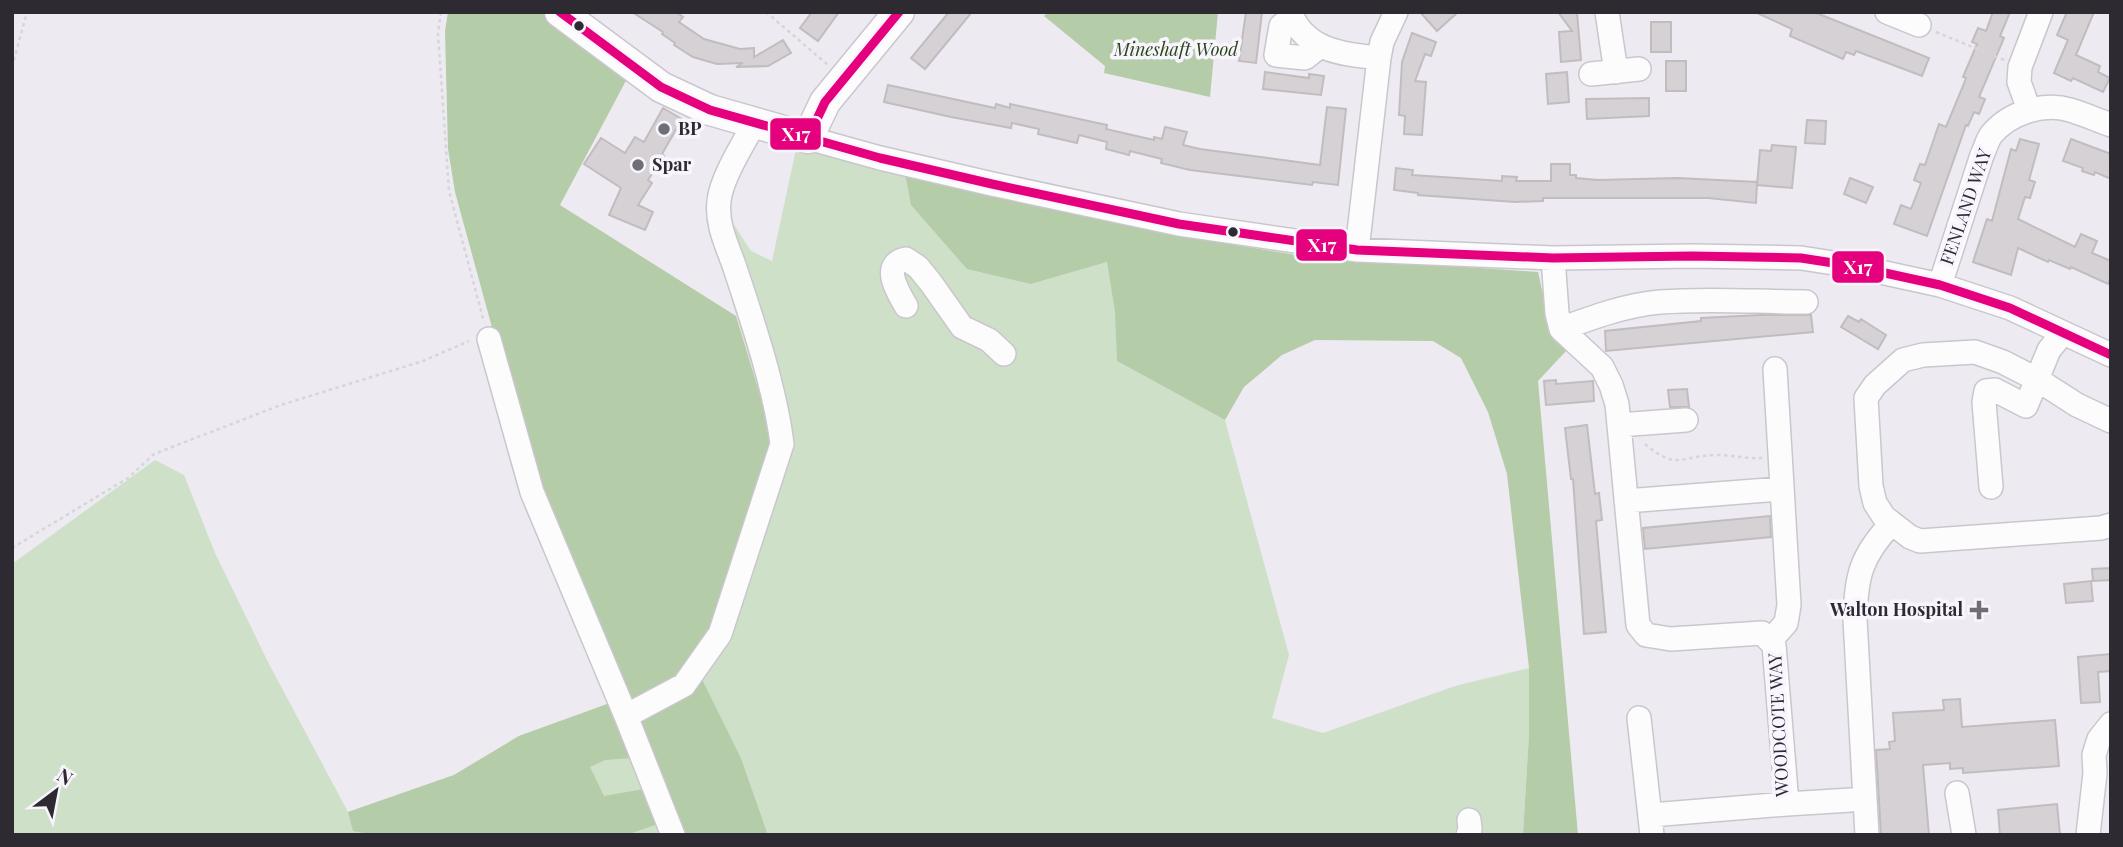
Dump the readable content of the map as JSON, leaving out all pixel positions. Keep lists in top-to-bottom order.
{
  "streets": {
    "street": ["FENLAND WAY", "WOODCOTE WAY"]
  },
  "parks": ["Mineshaft Wood"],
  "places": {
    "other": ["BP", "Spar"],
    "health": ["Walton Hospital"]
  },
  "lines": ["transit line X17"],
  "north": "top right"
}
